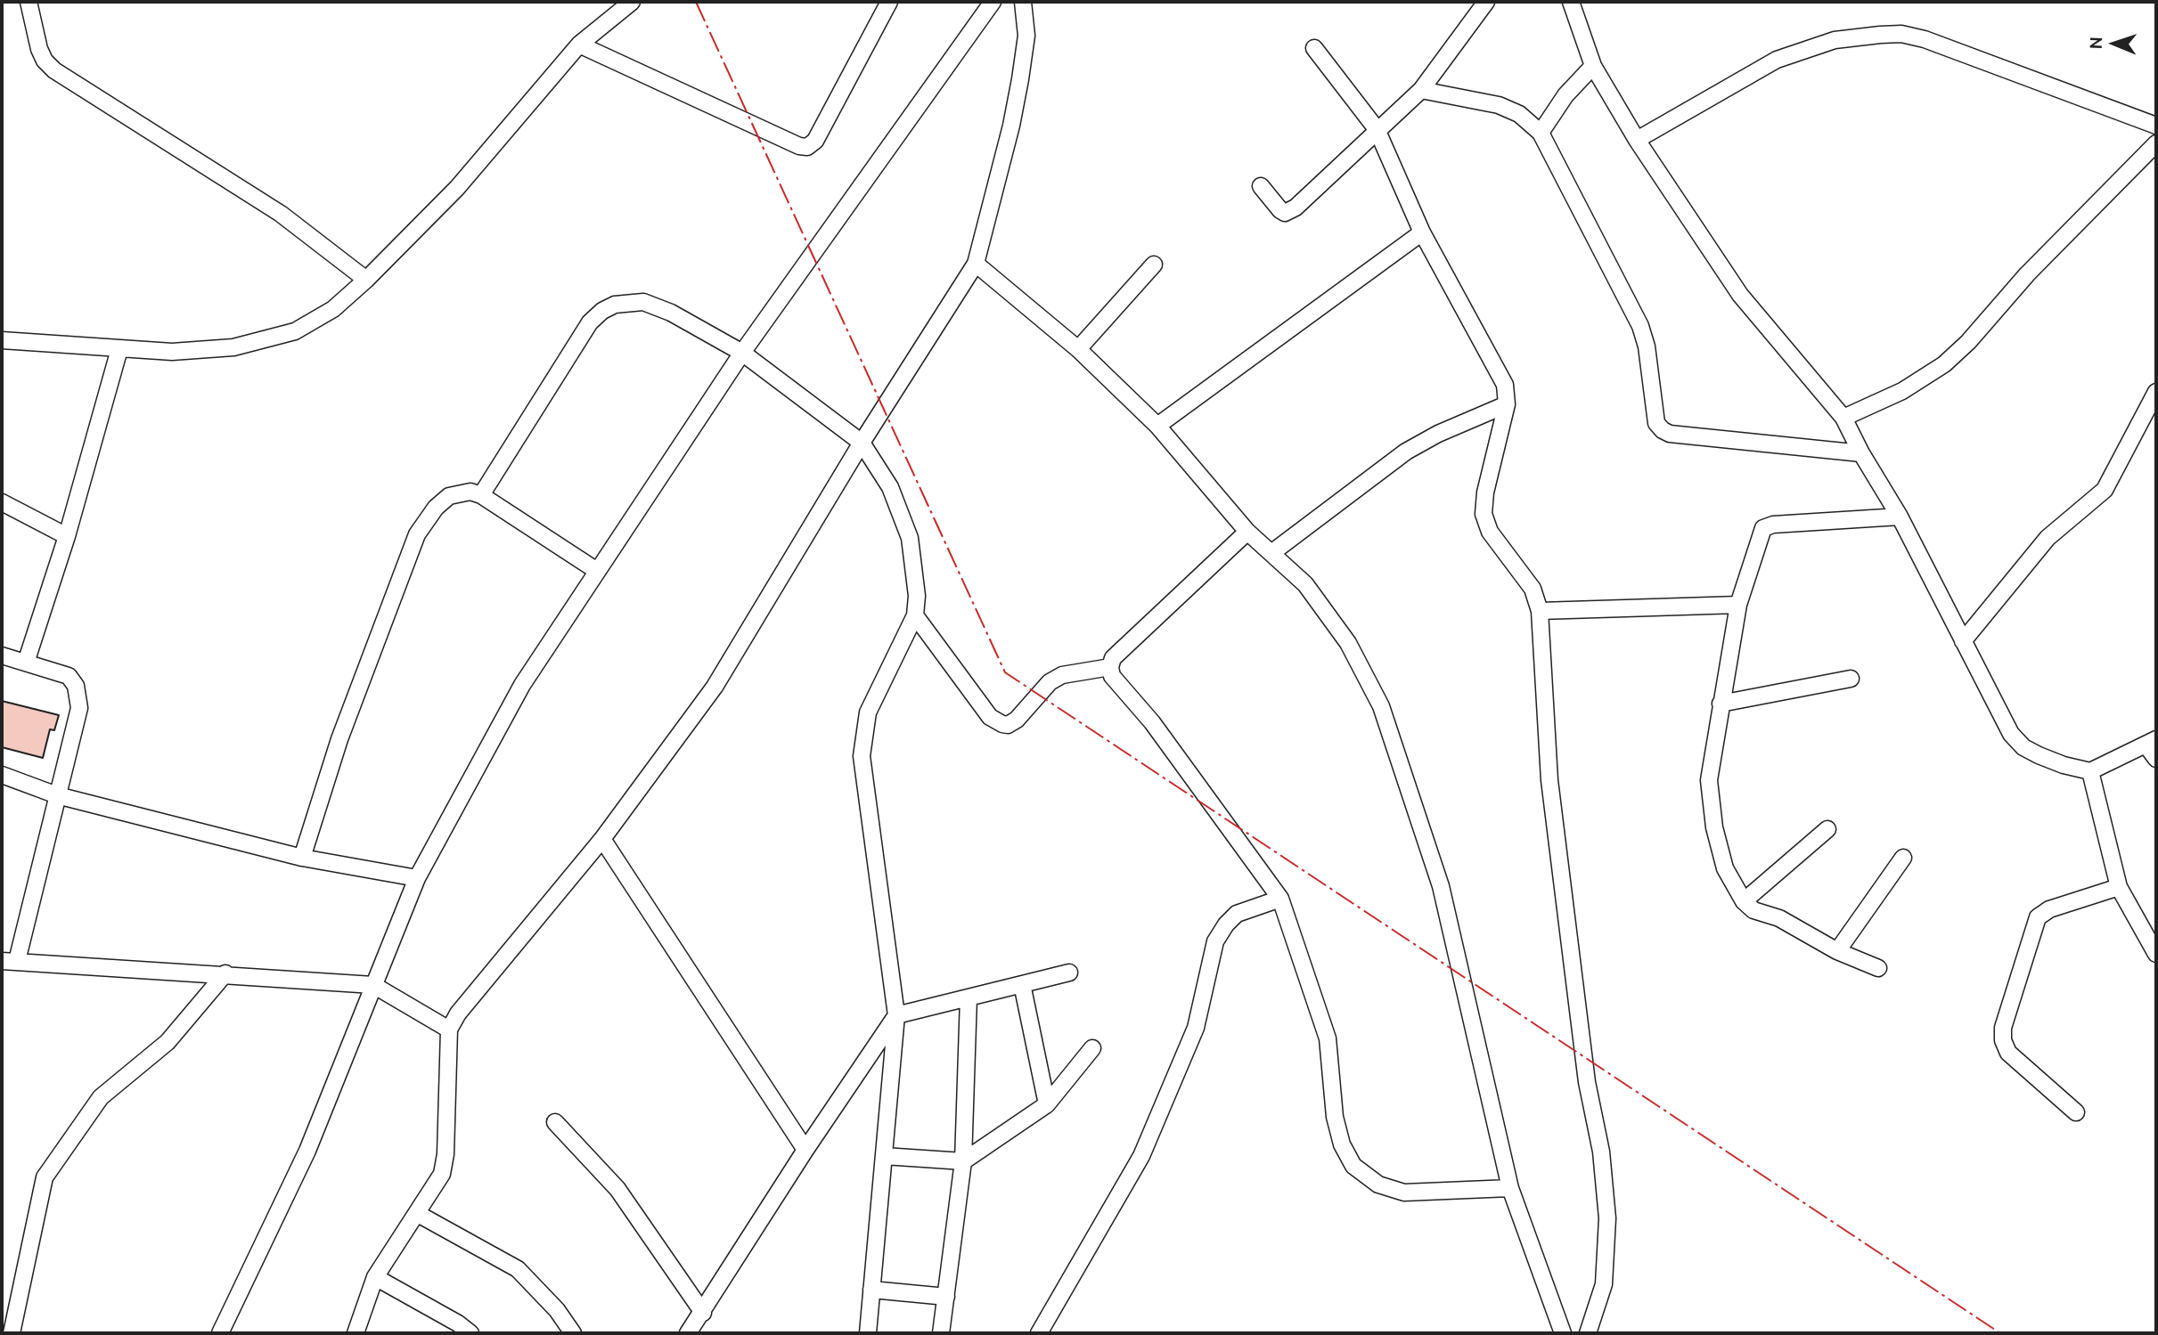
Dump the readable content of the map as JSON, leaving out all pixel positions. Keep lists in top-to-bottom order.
{
  "north": "left"
}
